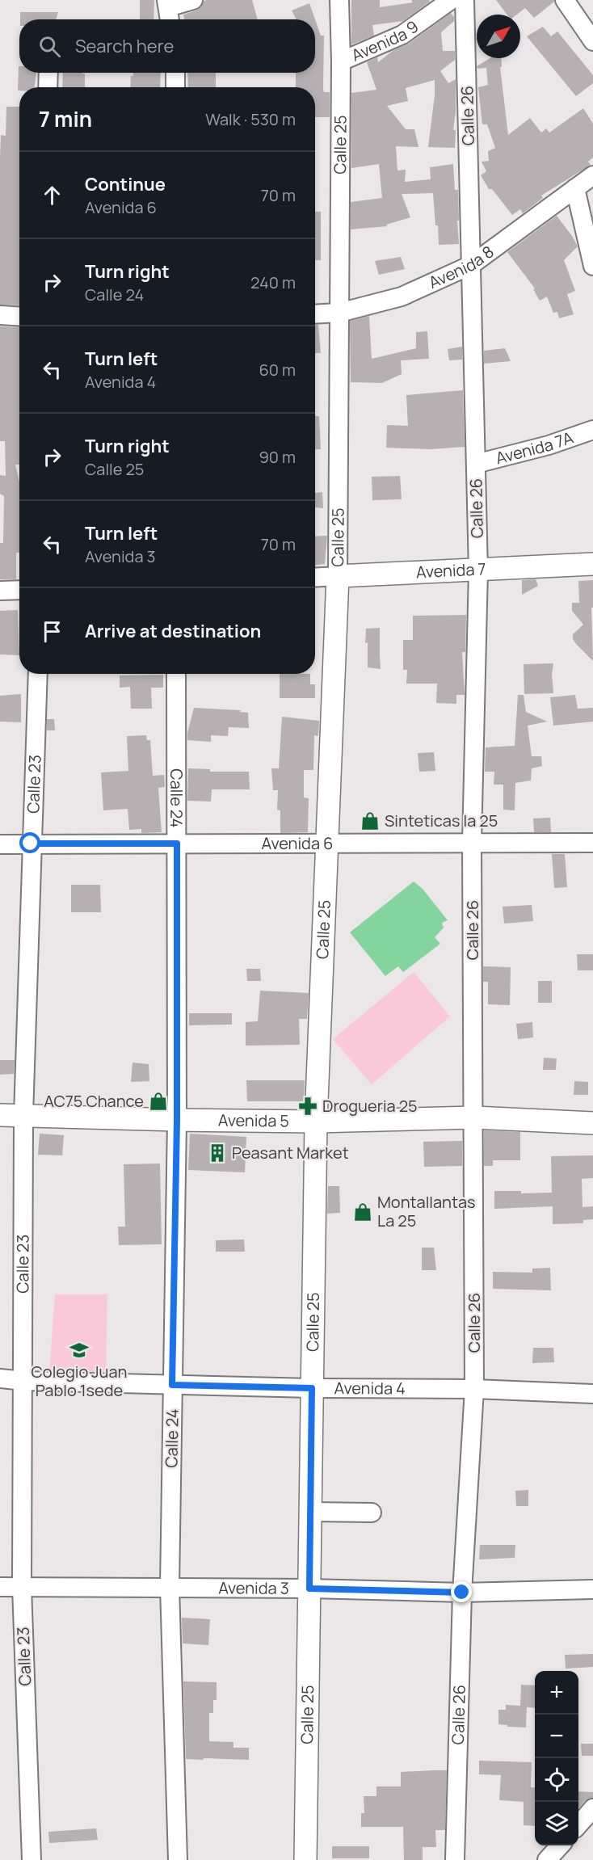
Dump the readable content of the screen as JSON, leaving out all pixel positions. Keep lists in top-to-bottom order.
{
  "streets": {
    "street": [
      "Avenida 9",
      "Calle 26",
      "Calle 25",
      "Avenida 8",
      "Avenida 7A",
      "Avenida 7",
      "Calle 23",
      "Calle 24",
      "Avenida 6",
      "Avenida 5",
      "Avenida 4",
      "Avenida 3"
    ]
  },
  "crossings": [
    ["Avenida 9", "Calle 25"],
    ["Calle 26", "Avenida 8"],
    ["Calle 26", "Avenida 7A"],
    ["Calle 26", "Avenida 7"],
    ["Calle 26", "Avenida 6"],
    ["Calle 26", "Avenida 5"],
    ["Calle 26", "Avenida 4"],
    ["Calle 26", "Avenida 3"],
    ["Calle 25", "Avenida 8"],
    ["Calle 25", "Avenida 7"],
    ["Calle 25", "Avenida 6"],
    ["Calle 25", "Avenida 5"],
    ["Calle 25", "Avenida 4"],
    ["Calle 25", "Avenida 3"],
    ["Calle 23", "Avenida 6"],
    ["Calle 23", "Avenida 5"],
    ["Calle 23", "Avenida 4"],
    ["Calle 23", "Avenida 3"],
    ["Calle 24", "Avenida 6"],
    ["Calle 24", "Avenida 5"],
    ["Calle 24", "Avenida 4"],
    ["Calle 24", "Avenida 3"]
  ],
  "places": {
    "shop": ["Sinteticas la 25", "AC75 Chance", "Montallantas La 25"],
    "pharmacy": ["Drogueria 25"],
    "building": ["Peasant Market"],
    "school or university": ["Colegio Juan Pablo 1sede"]
  },
  "north": "top right",
  "page": {
    "search": "Search here",
    "heading": ["7 min", "Walk · 530 m"],
    "list": [
      ["Continue", "Avenida 6", "70 m"],
      ["Turn right", "Calle 24", "240 m"],
      ["Turn left", "Avenida 4", "60 m"],
      ["Turn right", "Calle 25", "90 m"],
      ["Turn left", "Avenida 3", "70 m"],
      "Arrive at destination"
    ],
    "map_buttons": ["+", "−"]
  }
}
